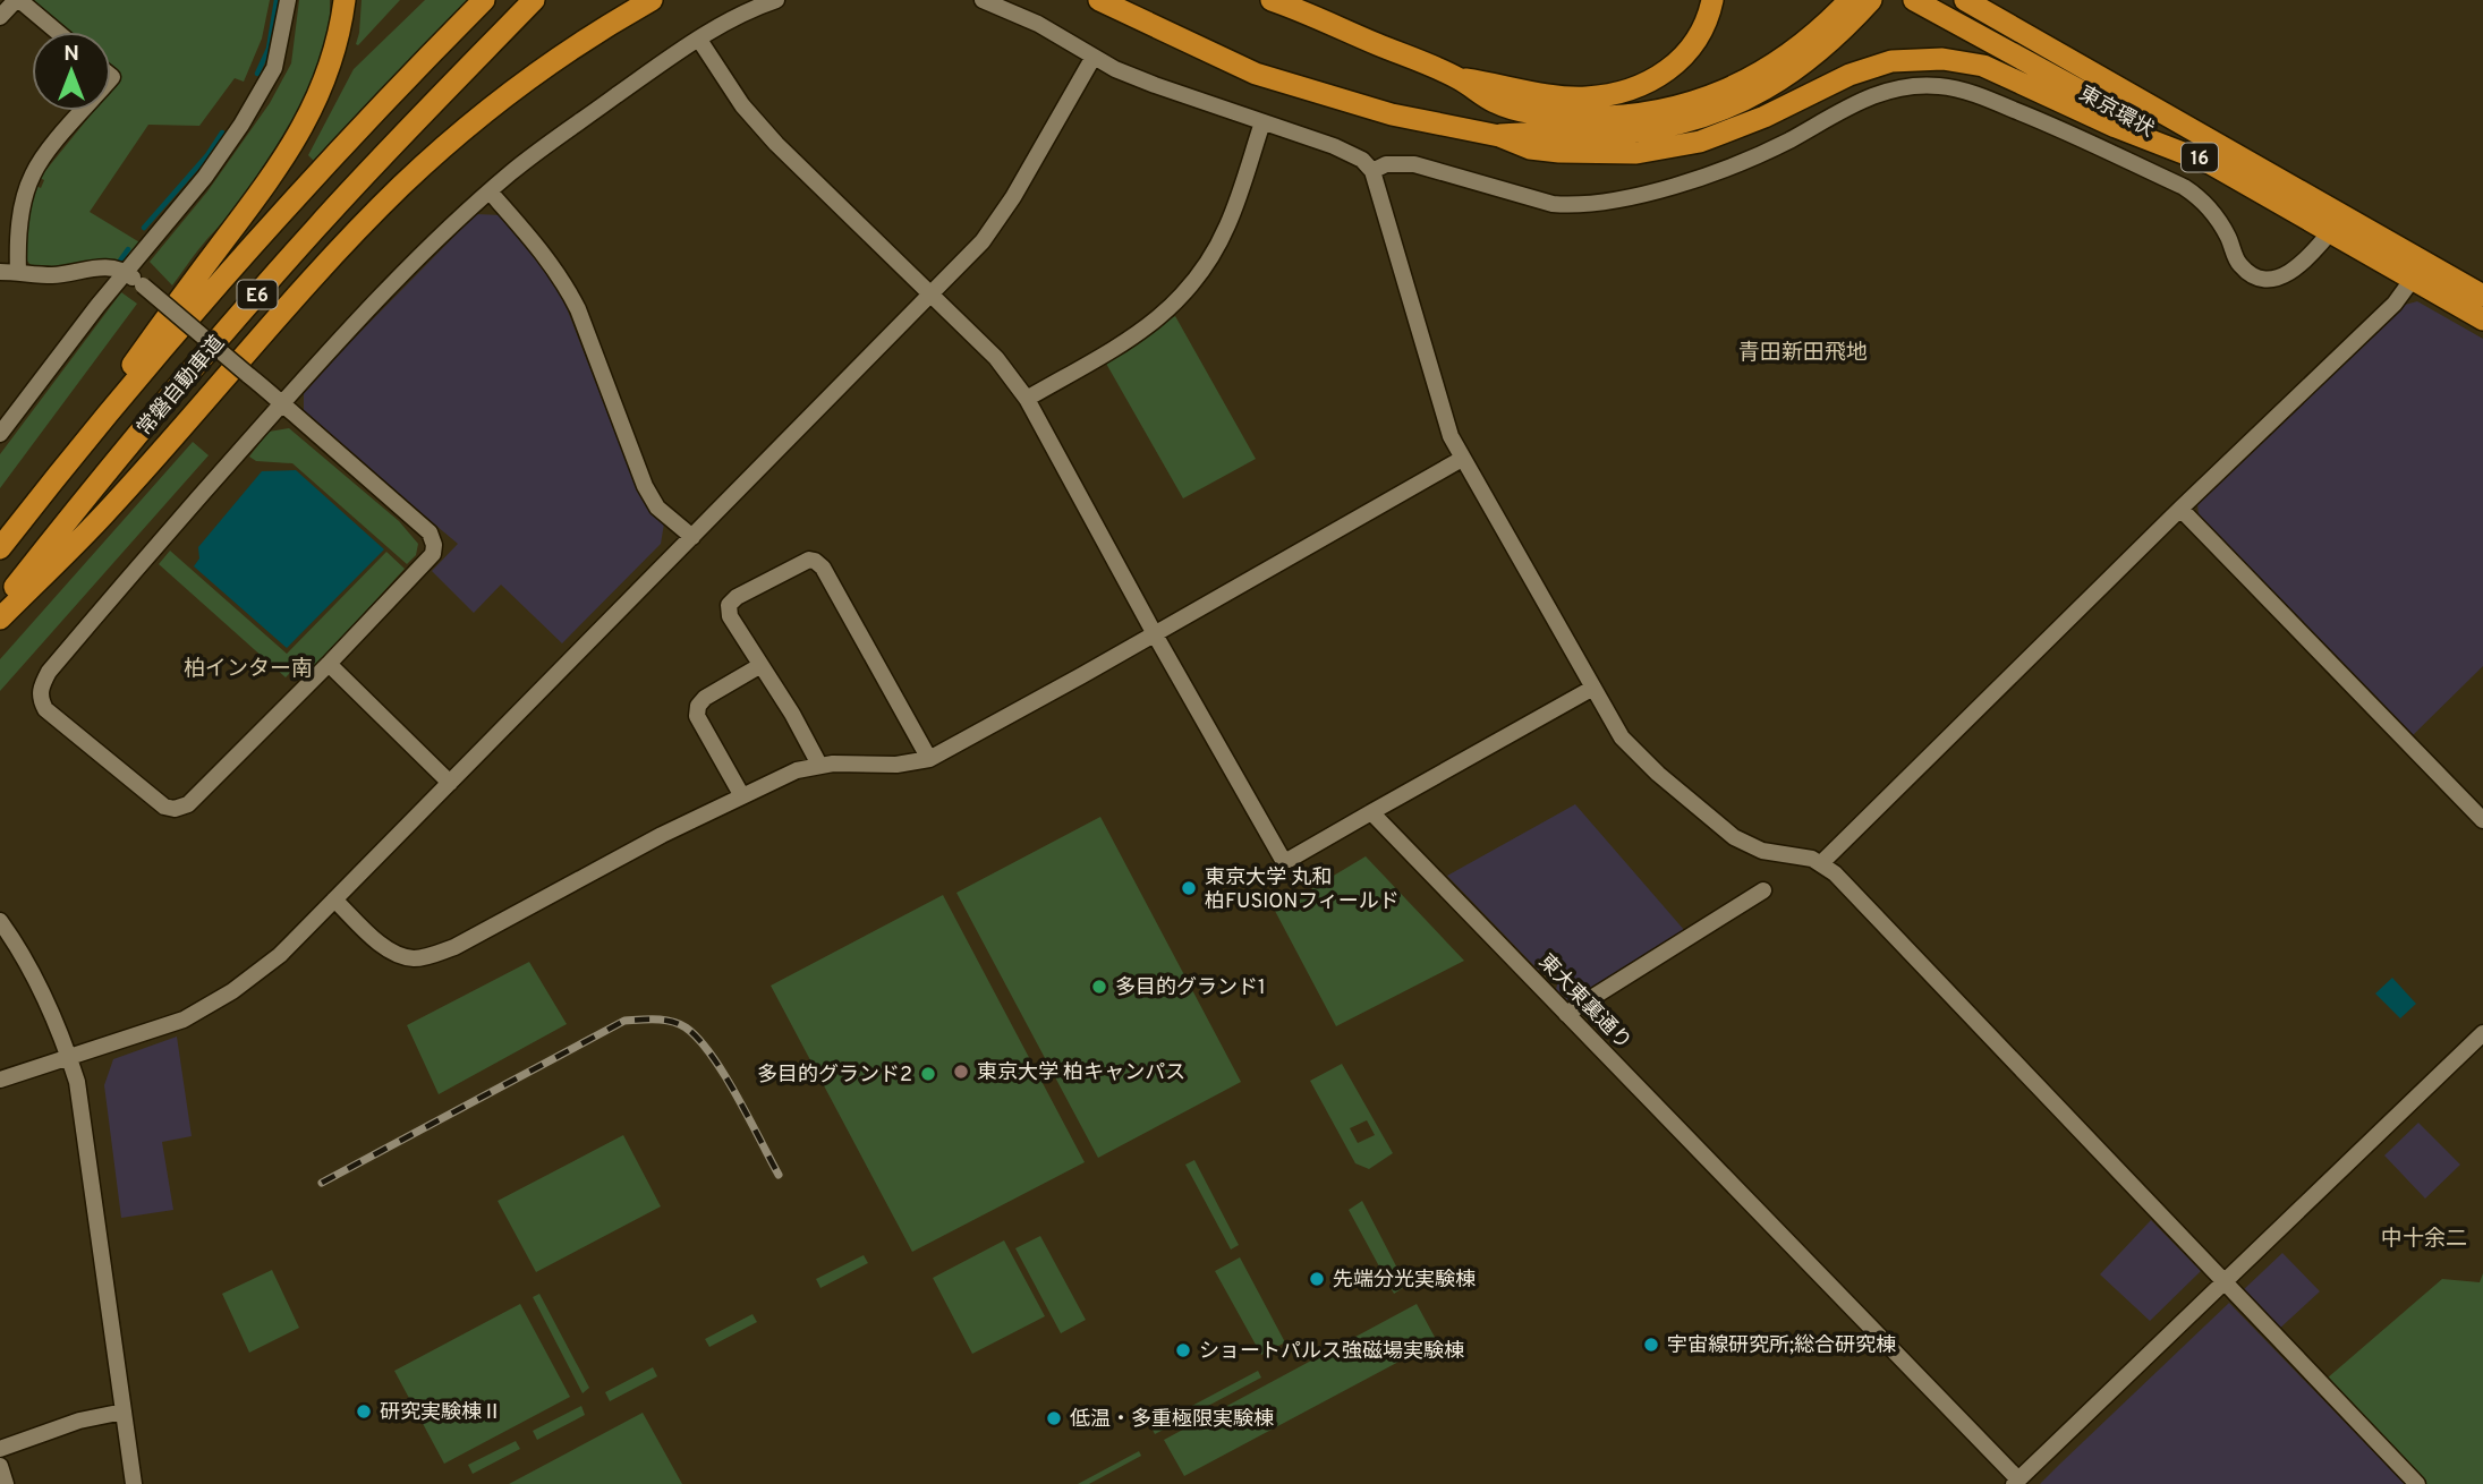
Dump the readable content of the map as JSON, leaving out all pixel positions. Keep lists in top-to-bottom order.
{
  "streets": {
    "highway": [
      "東京環状",
      "16",
      "E6",
      "常磐自動車道"
    ],
    "street": ["東大東裏通り"]
  },
  "districts": ["青田新田飛地", "柏インター南", "中十余二"],
  "places": [
    "東京大学 丸和 柏FUSIONフィールド",
    "多目的グランド1",
    "東京大学 柏キャンパス",
    "多目的グランド2",
    "先端分光実験棟",
    "宇宙線研究所;総合研究棟",
    "ショートパルス強磁場実験棟",
    "研究実験棟Ⅱ",
    "低温・多重極限実験棟"
  ],
  "north": "top"
}
